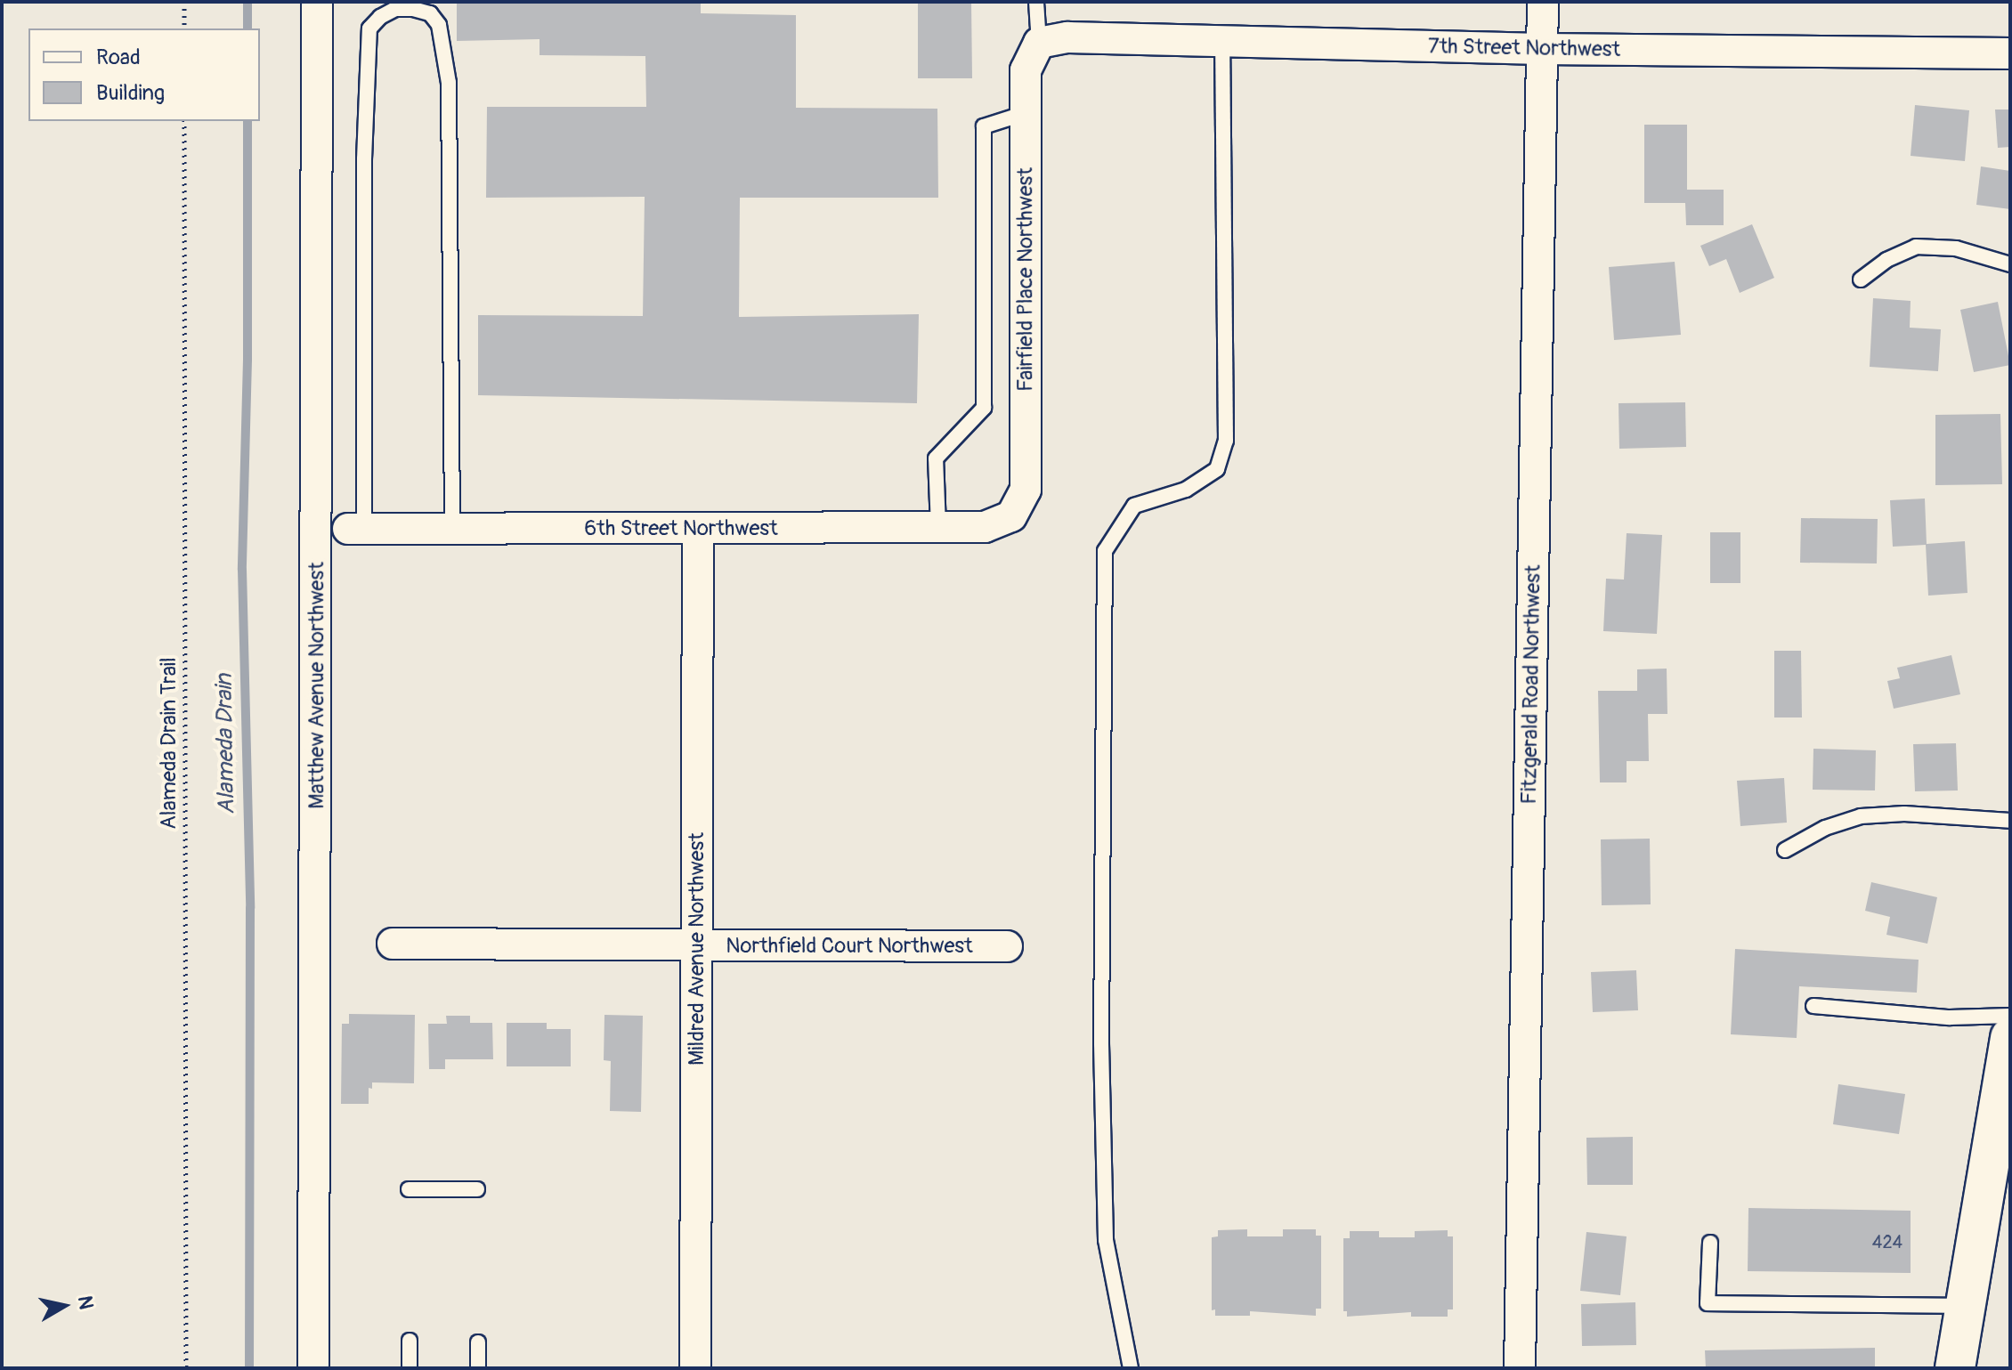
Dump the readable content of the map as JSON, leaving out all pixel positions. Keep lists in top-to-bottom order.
{
  "streets": {
    "street": [
      "7th Street Northwest",
      "Fairfield Place Northwest",
      "6th Street Northwest",
      "Fitzgerald Road Northwest",
      "Matthew Avenue Northwest",
      "Northfield Court Northwest",
      "Mildred Avenue Northwest"
    ],
    "path": ["Alameda Drain Trail"]
  },
  "crossings": [
    ["7th Street Northwest", "Fairfield Place Northwest"],
    ["7th Street Northwest", "Fitzgerald Road Northwest"],
    ["Fairfield Place Northwest", "6th Street Northwest"],
    ["6th Street Northwest", "Mildred Avenue Northwest"],
    ["Northfield Court Northwest", "Mildred Avenue Northwest"]
  ],
  "water": ["Alameda Drain"],
  "house_numbers": ["424"],
  "legend": ["Road", "Building"],
  "north": "right"
}
